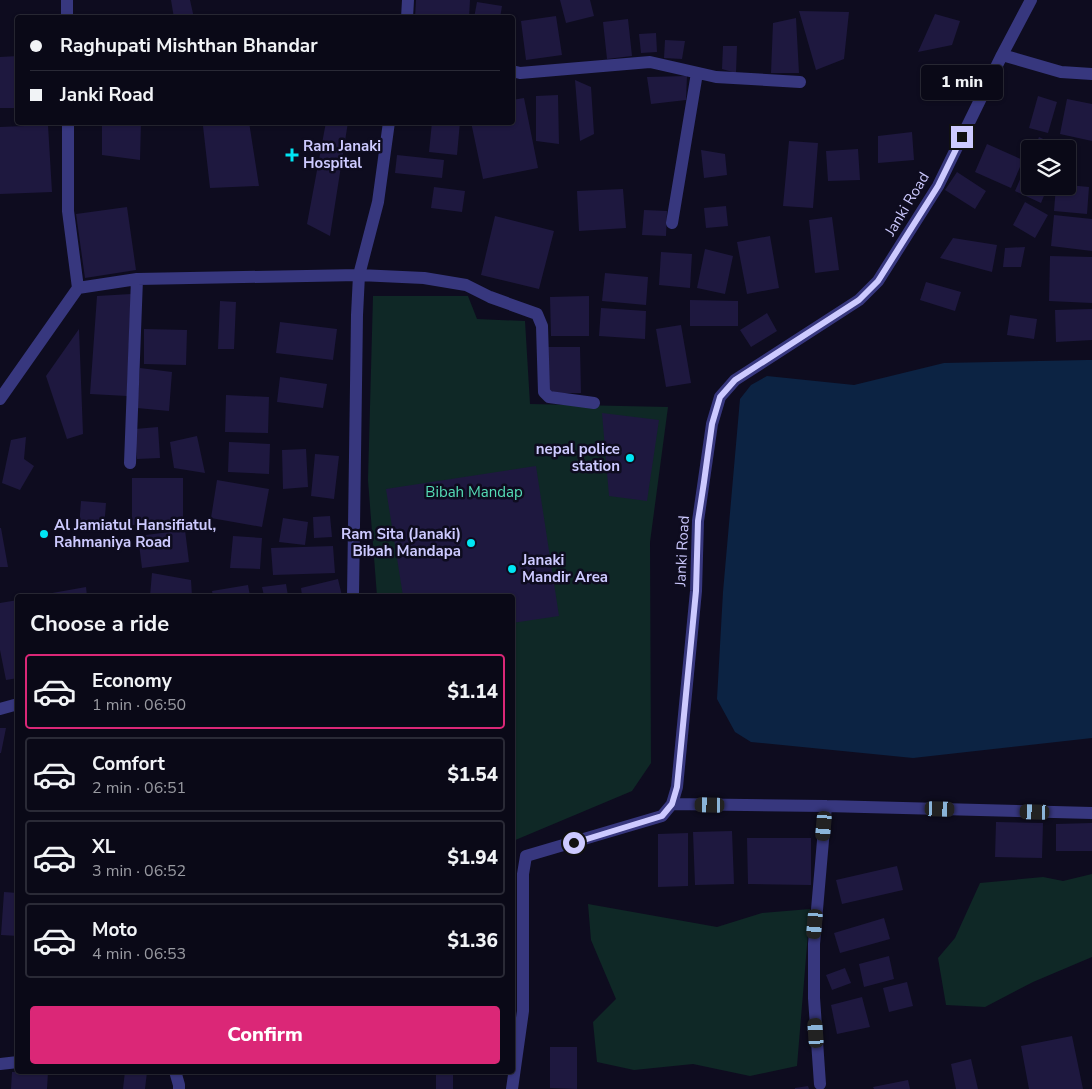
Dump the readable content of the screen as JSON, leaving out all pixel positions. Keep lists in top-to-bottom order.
{
  "streets": {
    "street": ["Janki Road"]
  },
  "parks": ["Bibah Mandap"],
  "places": {
    "health": ["Ram Janaki Hospital"],
    "other": [
      "nepal police station",
      "Al Jamiatul Hansifiatul, Rahmaniya Road",
      "Ram Sita (Janaki) Bibah Mandapa",
      "Janaki Mandir Area"
    ]
  },
  "page": {
    "banner": ["Raghupati Mishthan Bhandar", "Janki Road"],
    "bubble": "1 min",
    "heading": "Choose a ride",
    "list": [
      {
        "name": "Economy",
        "note": "1 min · 06:50",
        "value": "$1.14"
      },
      {
        "name": "Comfort",
        "note": "2 min · 06:51",
        "value": "$1.54"
      },
      {
        "name": "XL",
        "note": "3 min · 06:52",
        "value": "$1.94"
      },
      {
        "name": "Moto",
        "note": "4 min · 06:53",
        "value": "$1.36"
      }
    ],
    "buttons": "Confirm"
  }
}
